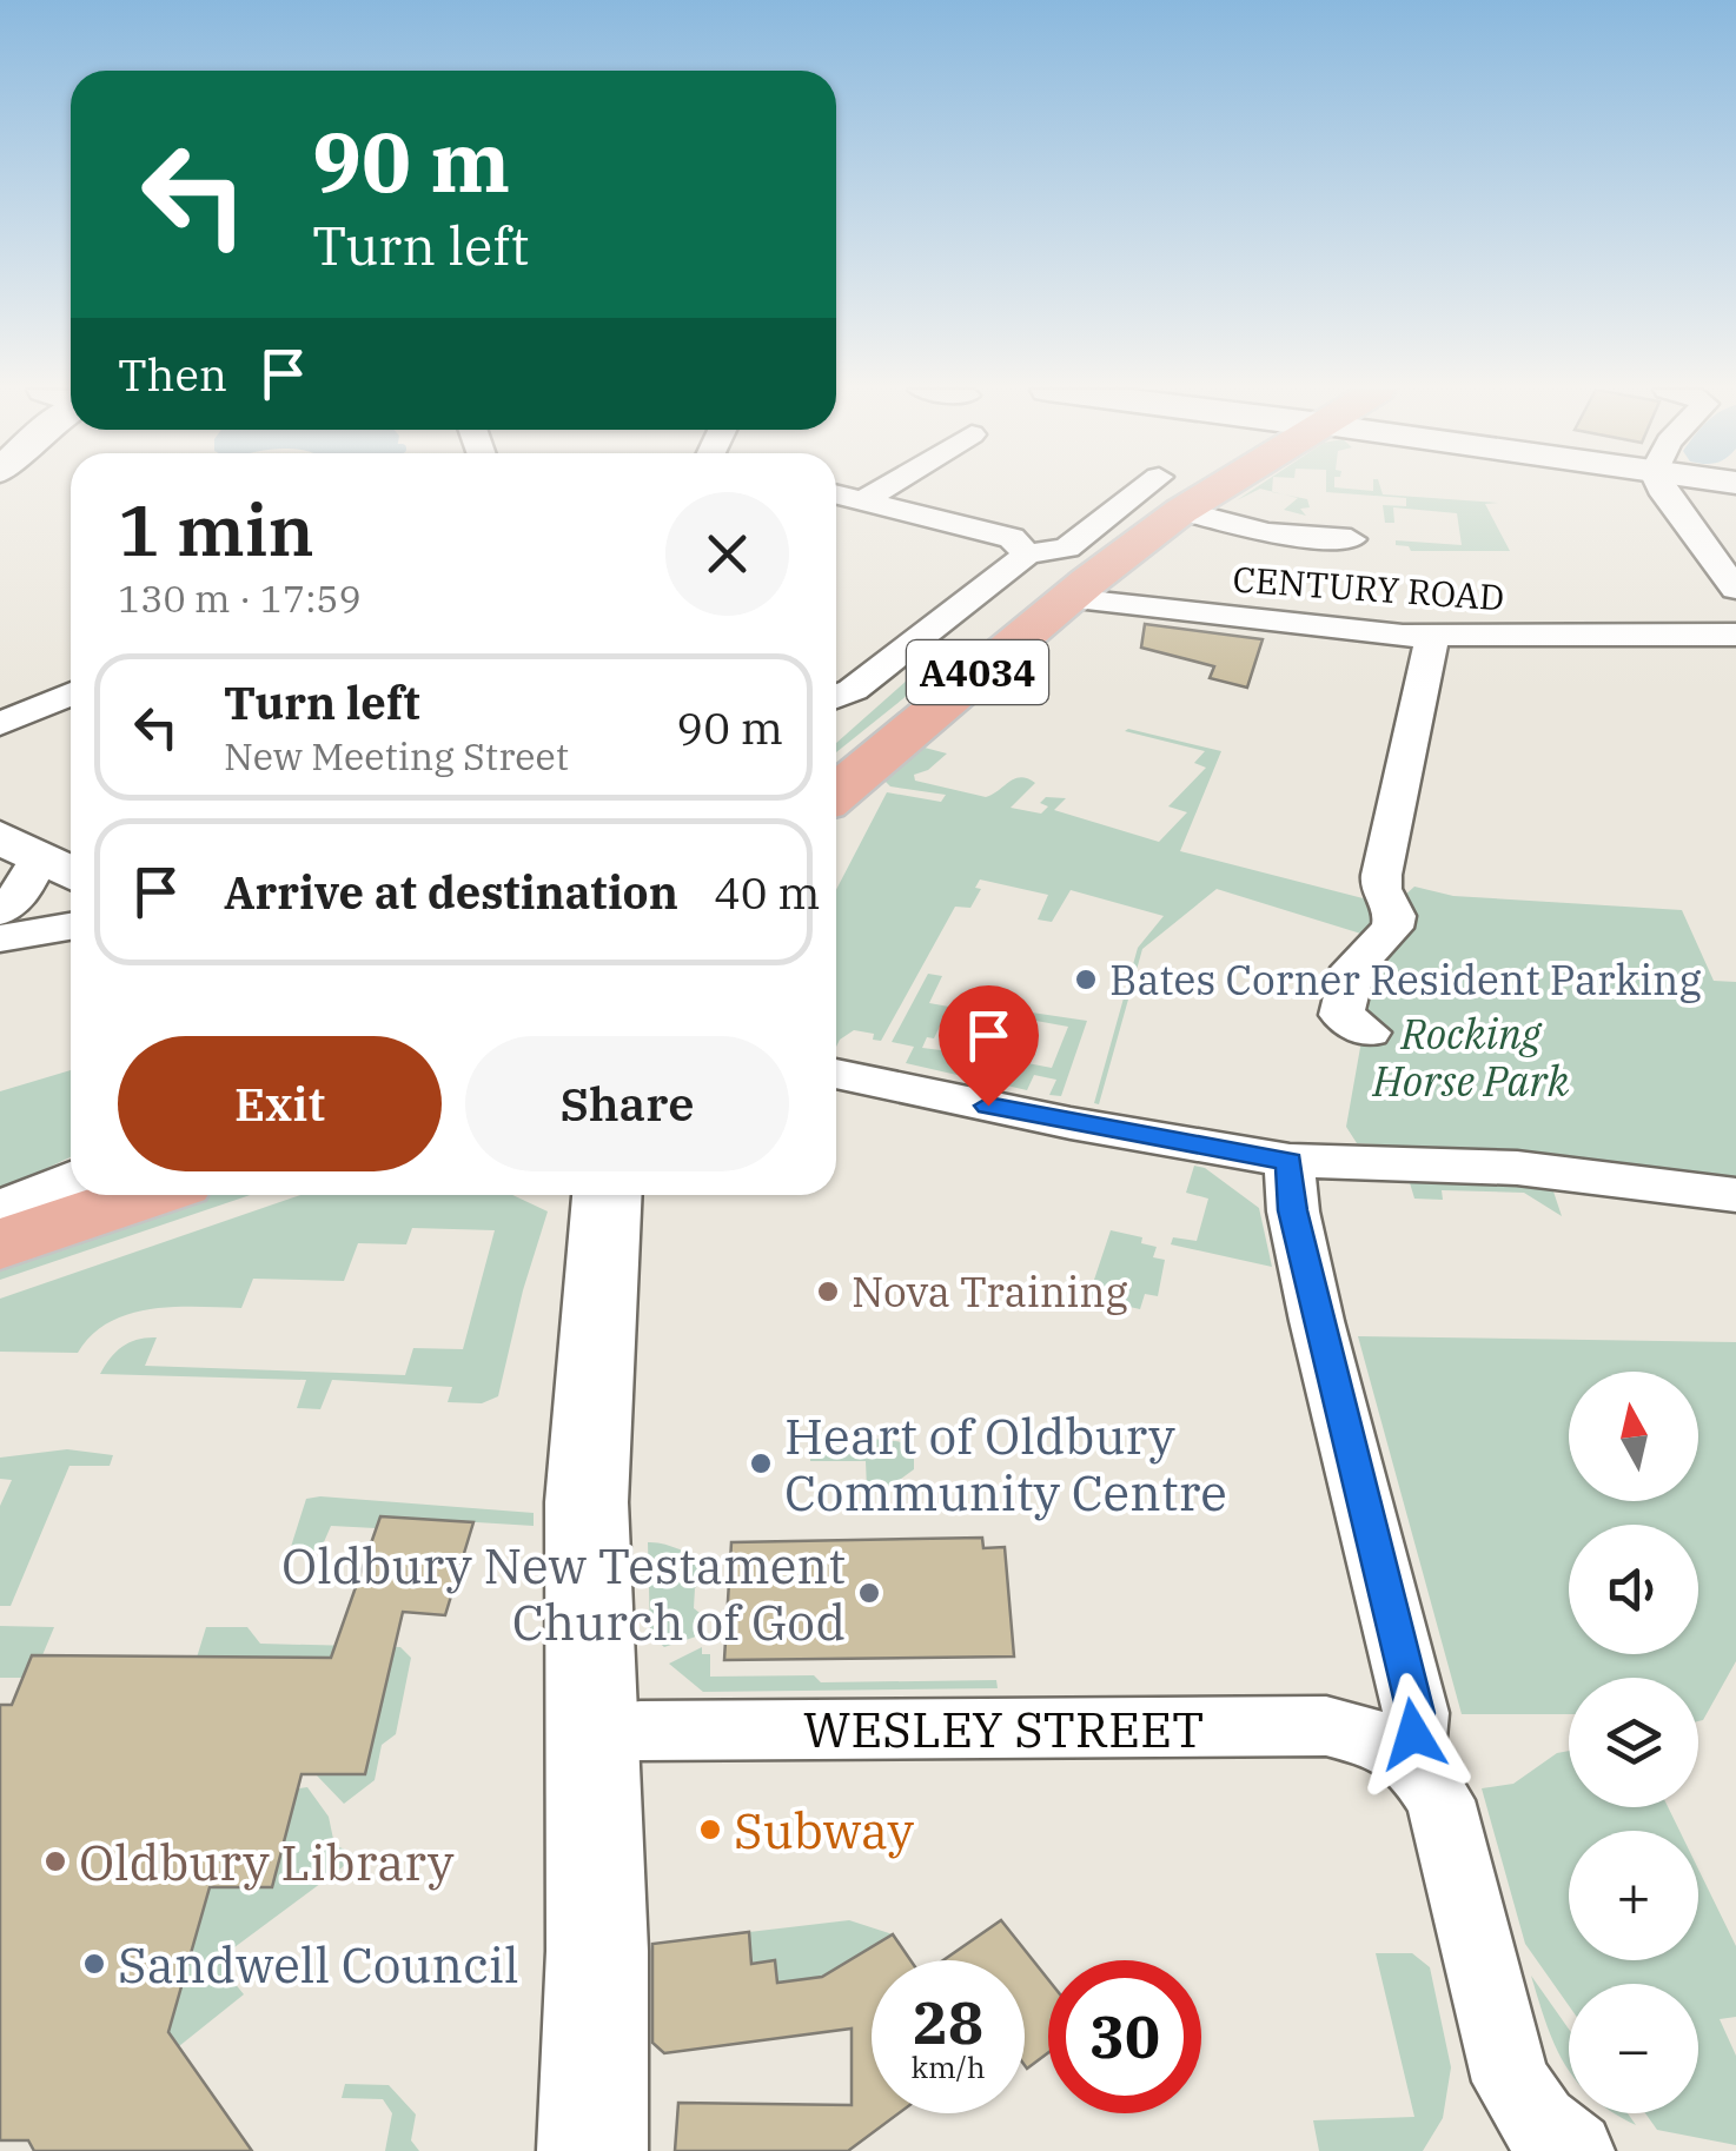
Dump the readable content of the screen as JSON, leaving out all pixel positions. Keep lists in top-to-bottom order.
{
  "streets": {
    "main road": ["A4034"],
    "street": ["CENTURY ROAD", "WESLEY STREET"]
  },
  "crossings": [
    ["CENTURY ROAD", "A4034"]
  ],
  "parks": ["Rocking Horse Park"],
  "places": [
    "Bates Corner Resident Parking",
    "Nova Training",
    "Heart of Oldbury Community Centre",
    "Oldbury New Testament Church of God",
    "Subway",
    "Oldbury Library",
    "Sandwell Council"
  ],
  "north": "top",
  "page": {
    "turn": ["90 m", "Turn left"],
    "then": "Then",
    "heading": ["1 min", "130 m · 17:59"],
    "list": [
      {
        "name": "Turn left",
        "note": "New Meeting Street",
        "value": "90 m"
      },
      {
        "name": "Arrive at destination",
        "value": "40 m"
      }
    ],
    "buttons": ["Exit", "Share"],
    "map_buttons": ["+", "−"],
    "speed": "28 km/h",
    "limit": "30"
  }
}
